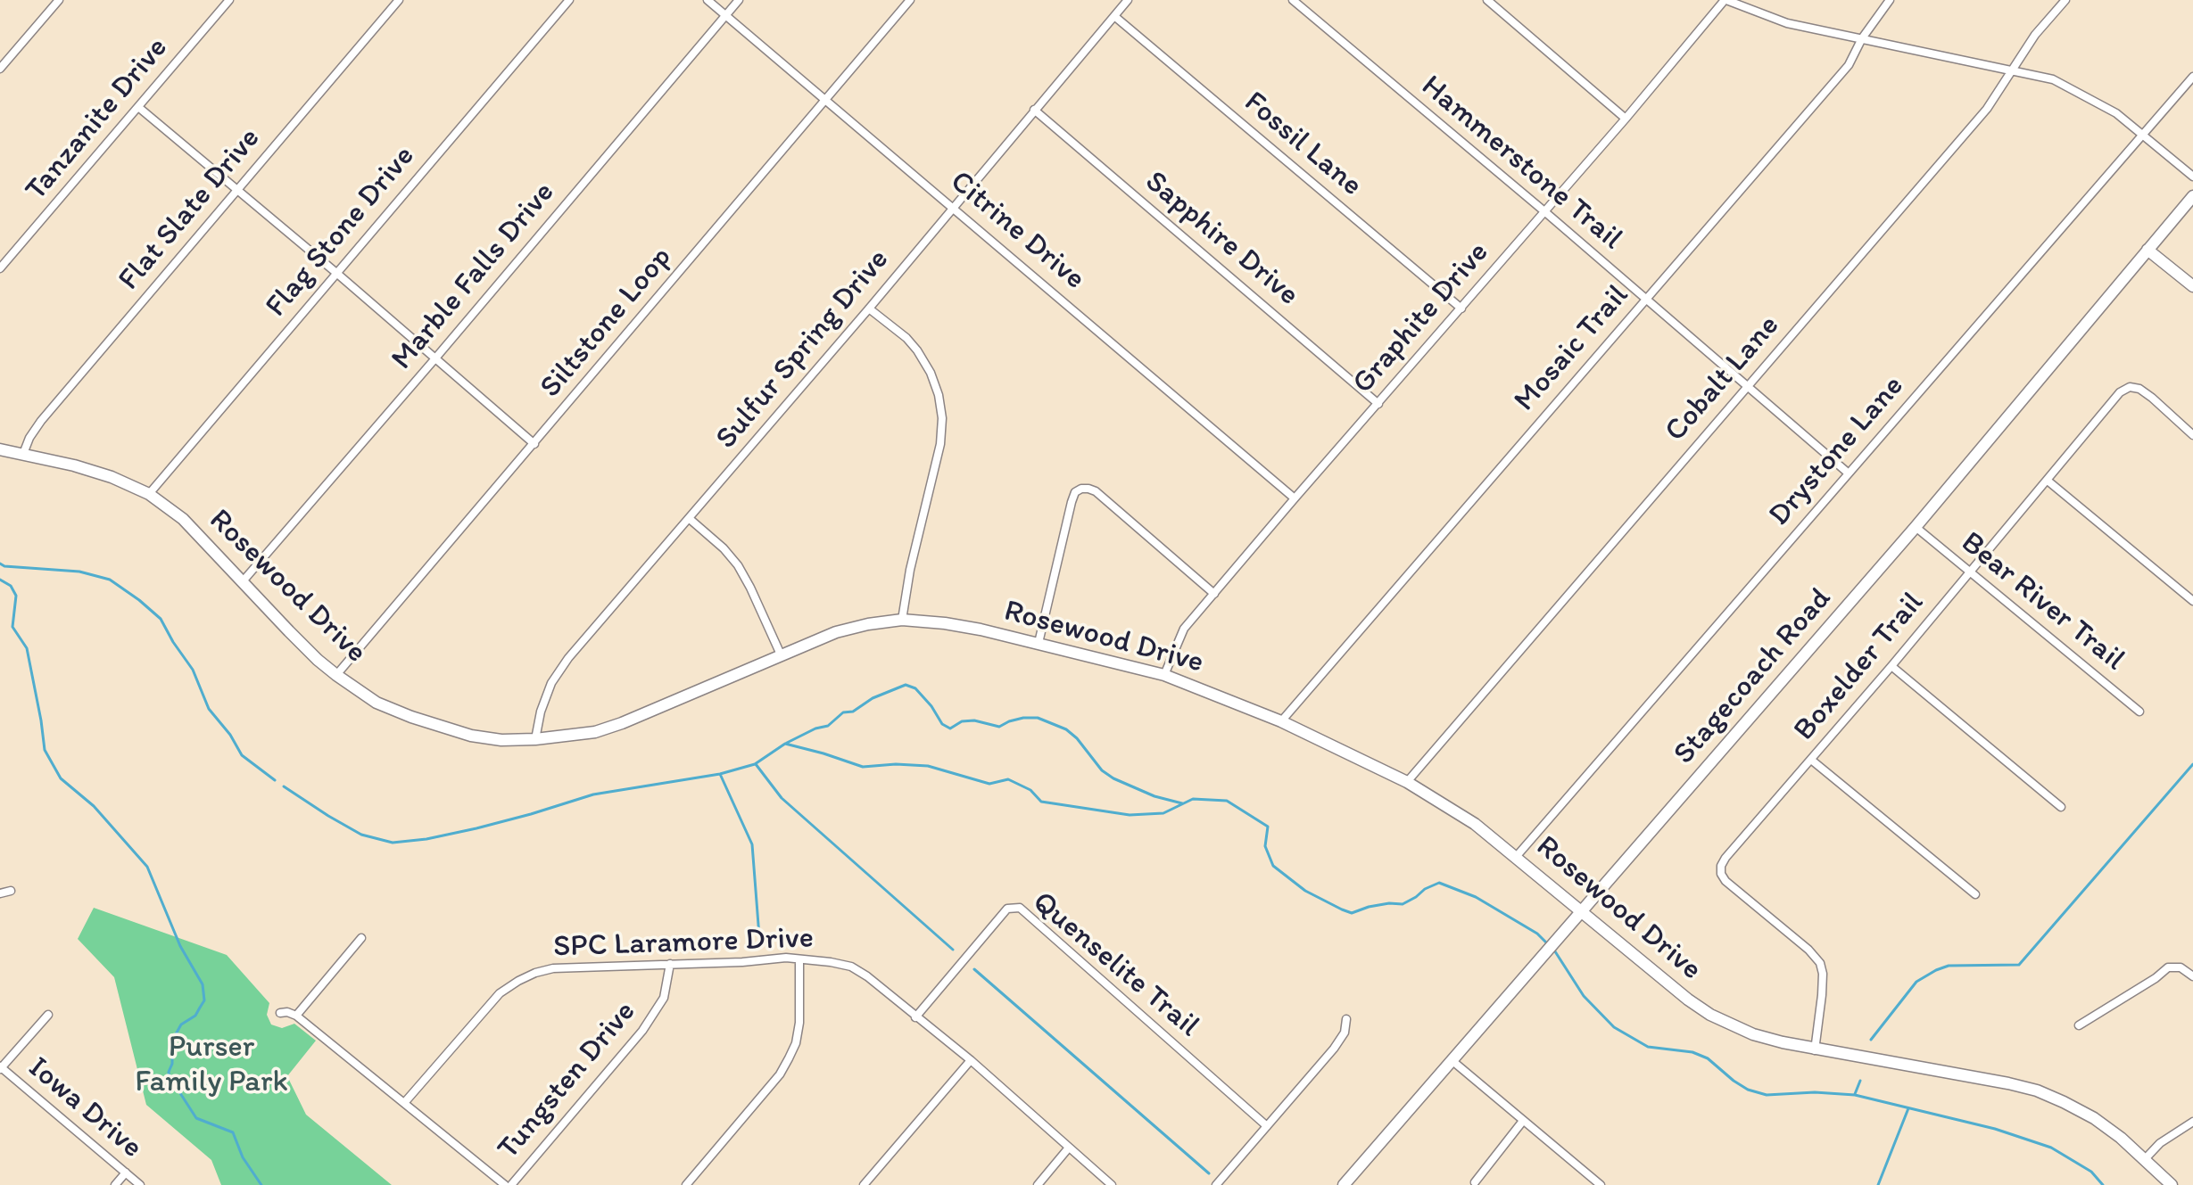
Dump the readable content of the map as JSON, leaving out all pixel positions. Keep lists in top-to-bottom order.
{
  "streets": {
    "street": [
      "Tanzanite Drive",
      "Fossil Lane",
      "Hammerstone Trail",
      "Flat Slate Drive",
      "Citrine Drive",
      "Flag Stone Drive",
      "Sapphire Drive",
      "Marble Falls Drive",
      "Graphite Drive",
      "Siltstone Loop",
      "Mosaic Trail",
      "Sulfur Spring Drive",
      "Cobalt Lane",
      "Drystone Lane",
      "Rosewood Drive",
      "Bear River Trail",
      "Boxelder Trail",
      "Stagecoach Road",
      "SPC Laramore Drive",
      "Quenselite Trail",
      "Tungsten Drive",
      "Iowa Drive"
    ]
  },
  "crossings": [
    ["Fossil Lane", "Graphite Drive"],
    ["Fossil Lane", "Sulfur Spring Drive"],
    ["Hammerstone Trail", "Graphite Drive"],
    ["Hammerstone Trail", "Mosaic Trail"],
    ["Hammerstone Trail", "Cobalt Lane"],
    ["Hammerstone Trail", "Drystone Lane"],
    ["Flat Slate Drive", "Rosewood Drive"],
    ["Citrine Drive", "Marble Falls Drive"],
    ["Citrine Drive", "Graphite Drive"],
    ["Citrine Drive", "Siltstone Loop"],
    ["Citrine Drive", "Sulfur Spring Drive"],
    ["Flag Stone Drive", "Rosewood Drive"],
    ["Sapphire Drive", "Graphite Drive"],
    ["Sapphire Drive", "Sulfur Spring Drive"],
    ["Marble Falls Drive", "Rosewood Drive"],
    ["Graphite Drive", "Rosewood Drive"],
    ["Siltstone Loop", "Rosewood Drive"],
    ["Mosaic Trail", "Rosewood Drive"],
    ["Sulfur Spring Drive", "Rosewood Drive"],
    ["Cobalt Lane", "Rosewood Drive"],
    ["Drystone Lane", "Rosewood Drive"],
    ["Rosewood Drive", "Boxelder Trail"],
    ["Rosewood Drive", "Stagecoach Road"],
    ["Bear River Trail", "Boxelder Trail"],
    ["Bear River Trail", "Stagecoach Road"],
    ["SPC Laramore Drive", "Quenselite Trail"],
    ["SPC Laramore Drive", "Tungsten Drive"]
  ],
  "parks": ["Purser Family Park"]
}
